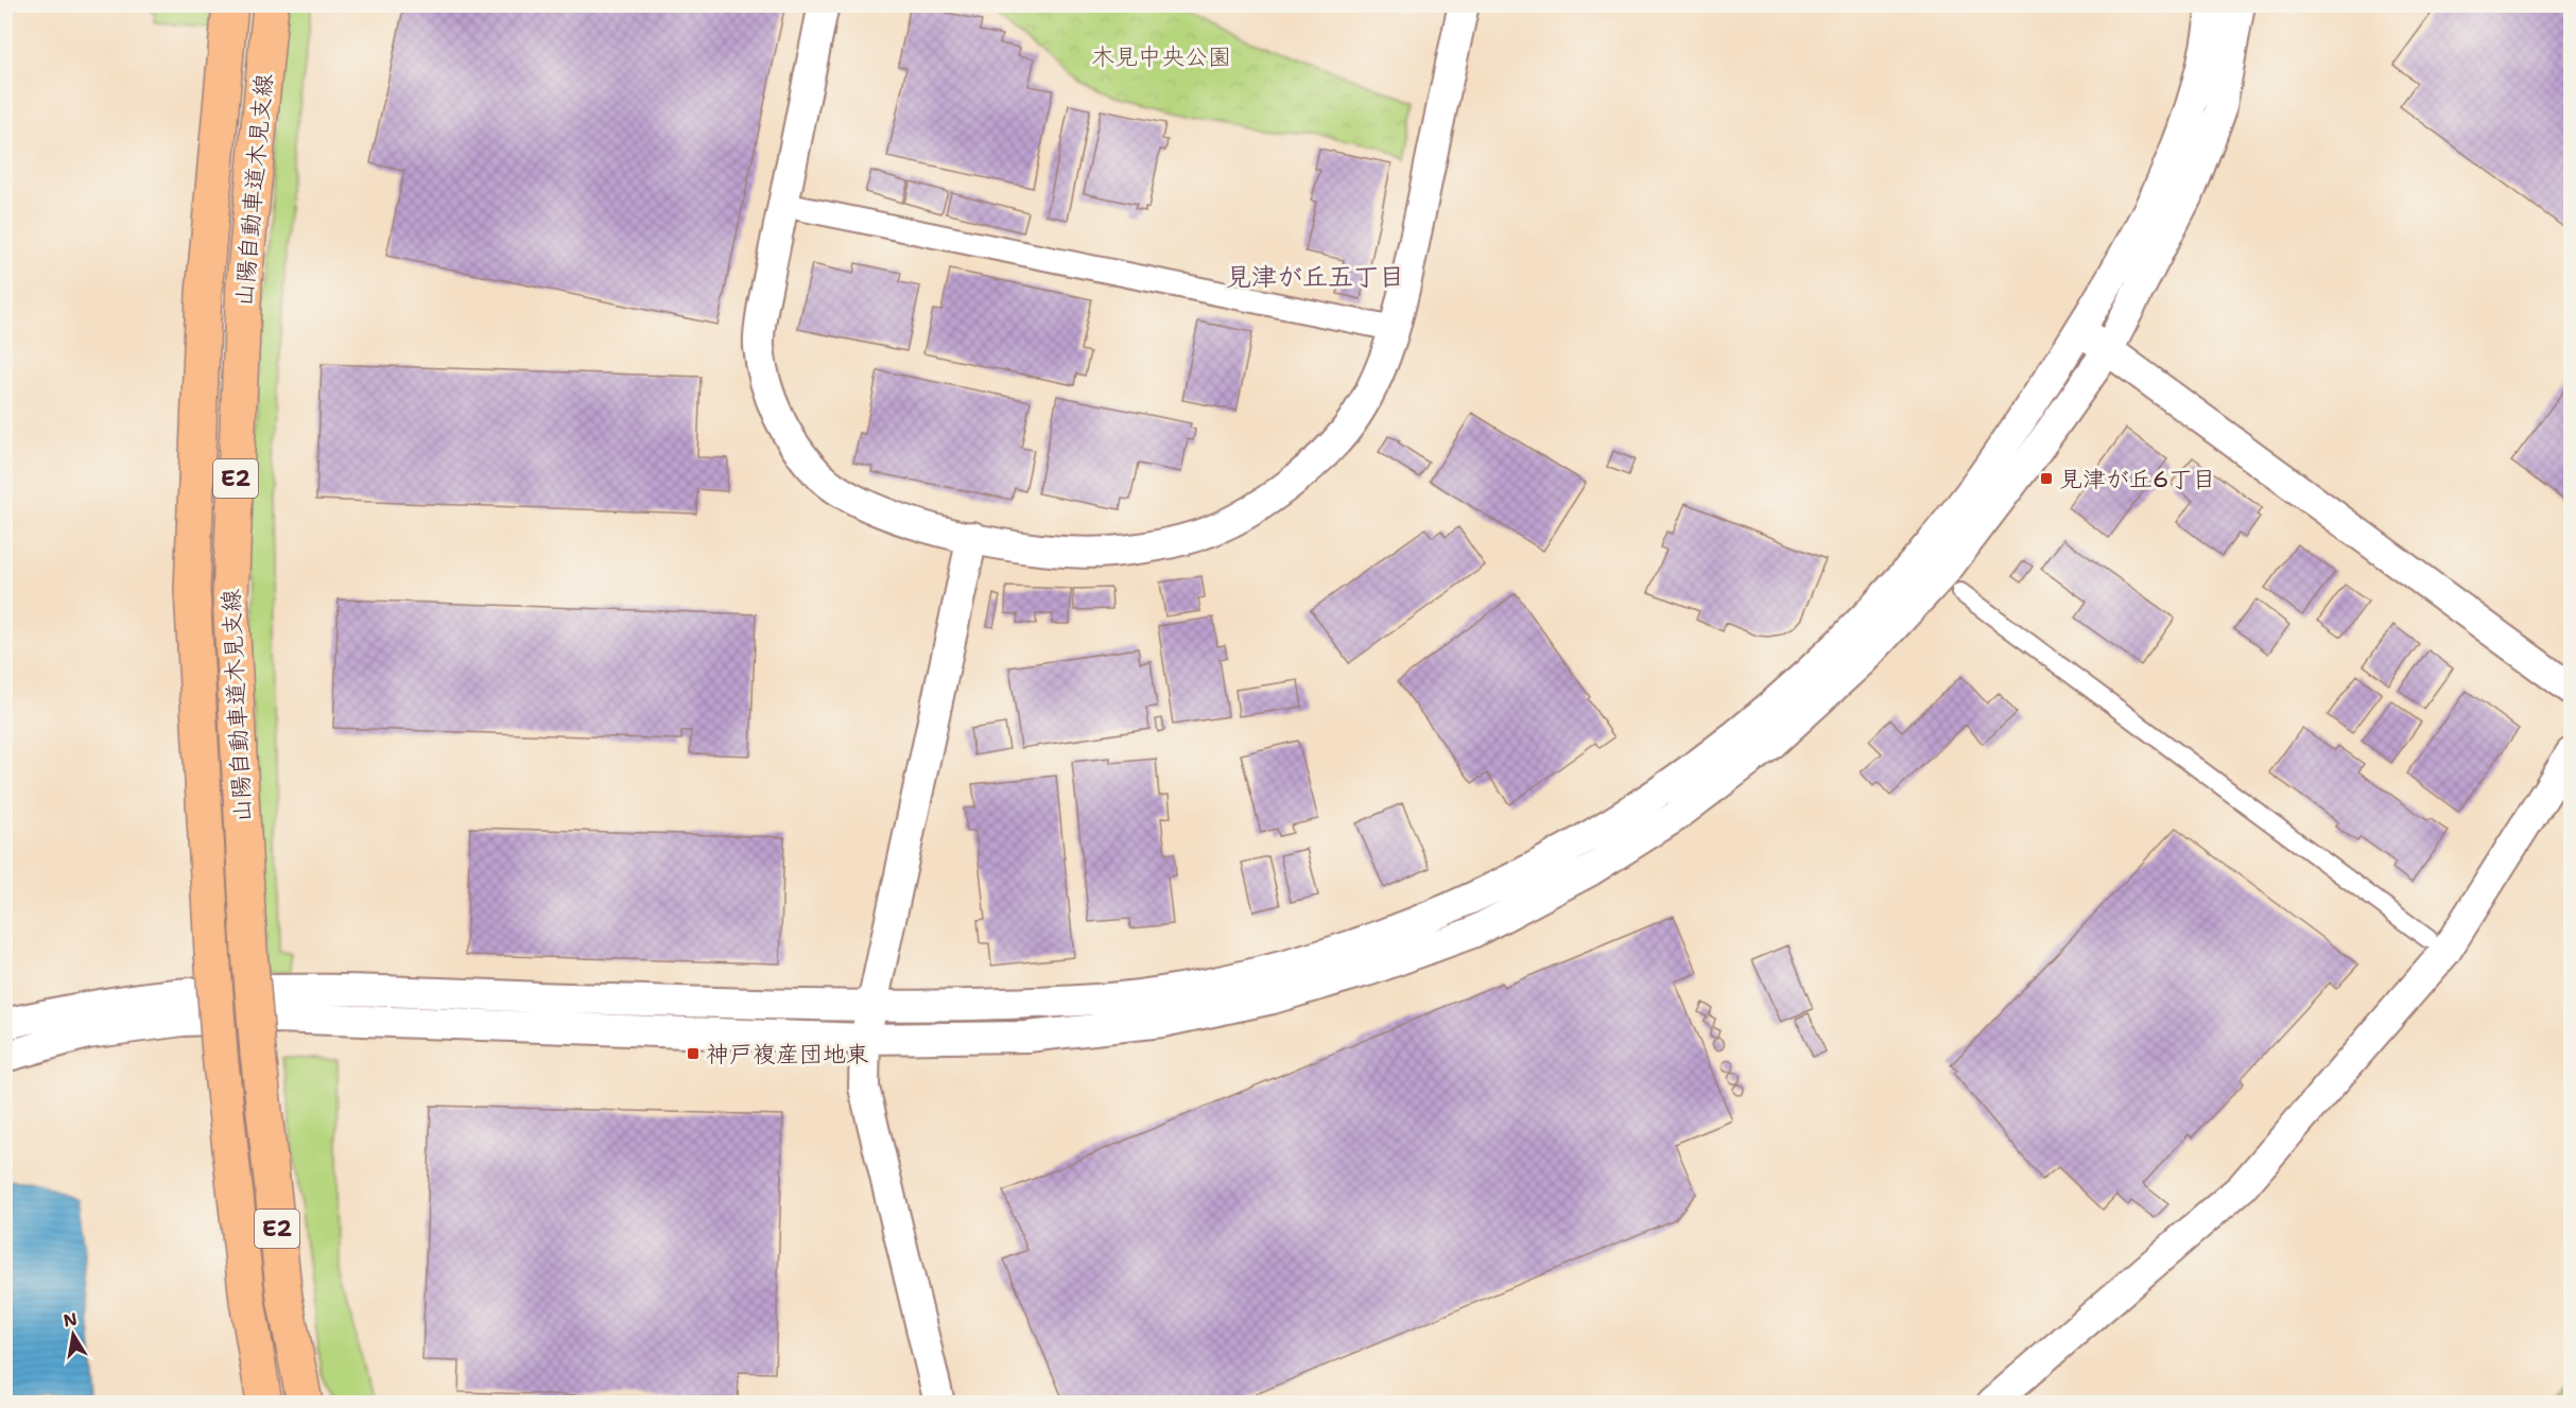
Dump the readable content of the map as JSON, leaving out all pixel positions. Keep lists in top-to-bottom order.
{
  "streets": {
    "highway": ["山陽自動車道木見支線", "E2"]
  },
  "districts": ["見津が丘五丁目"],
  "parks": ["木見中央公園"],
  "places": {
    "transit": ["見津が丘6丁目", "神戸複産団地東"]
  },
  "north": "top"
}
